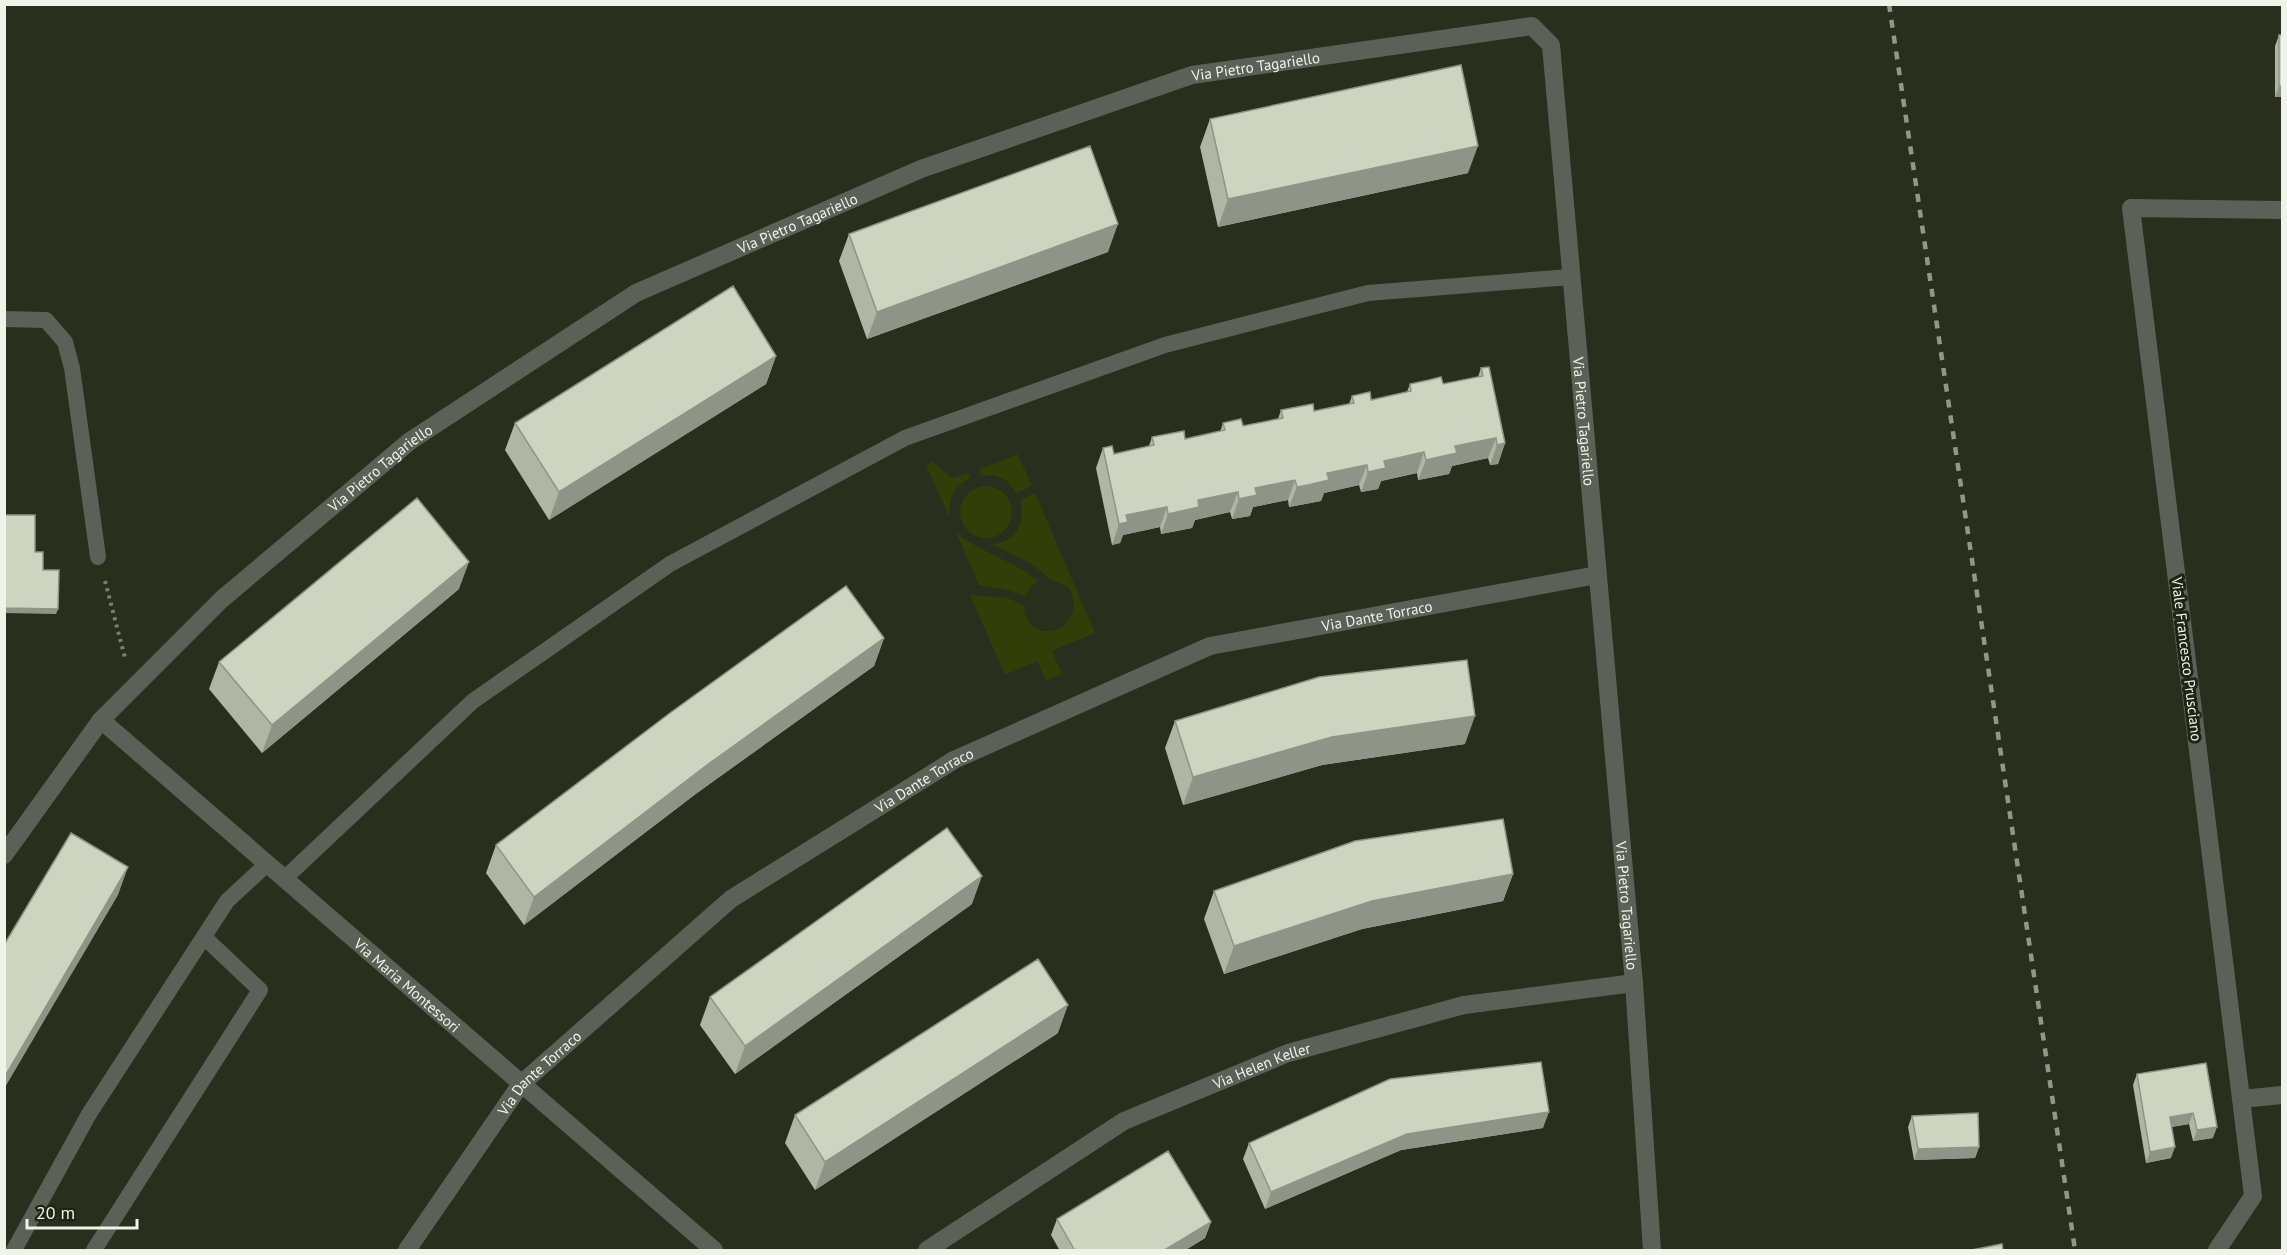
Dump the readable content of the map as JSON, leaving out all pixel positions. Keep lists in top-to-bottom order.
{
  "streets": {
    "street": [
      "Via Pietro Tagariello",
      "Via Dante Torraco",
      "Viale Francesco Prusciano",
      "Via Maria Montessori",
      "Via Helen Keller"
    ]
  },
  "crossings": [
    ["Via Pietro Tagariello", "Via Dante Torraco"],
    ["Via Pietro Tagariello", "Via Maria Montessori"],
    ["Via Pietro Tagariello", "Via Helen Keller"],
    ["Via Dante Torraco", "Via Maria Montessori"]
  ],
  "scale_bar": "20 m"
}
